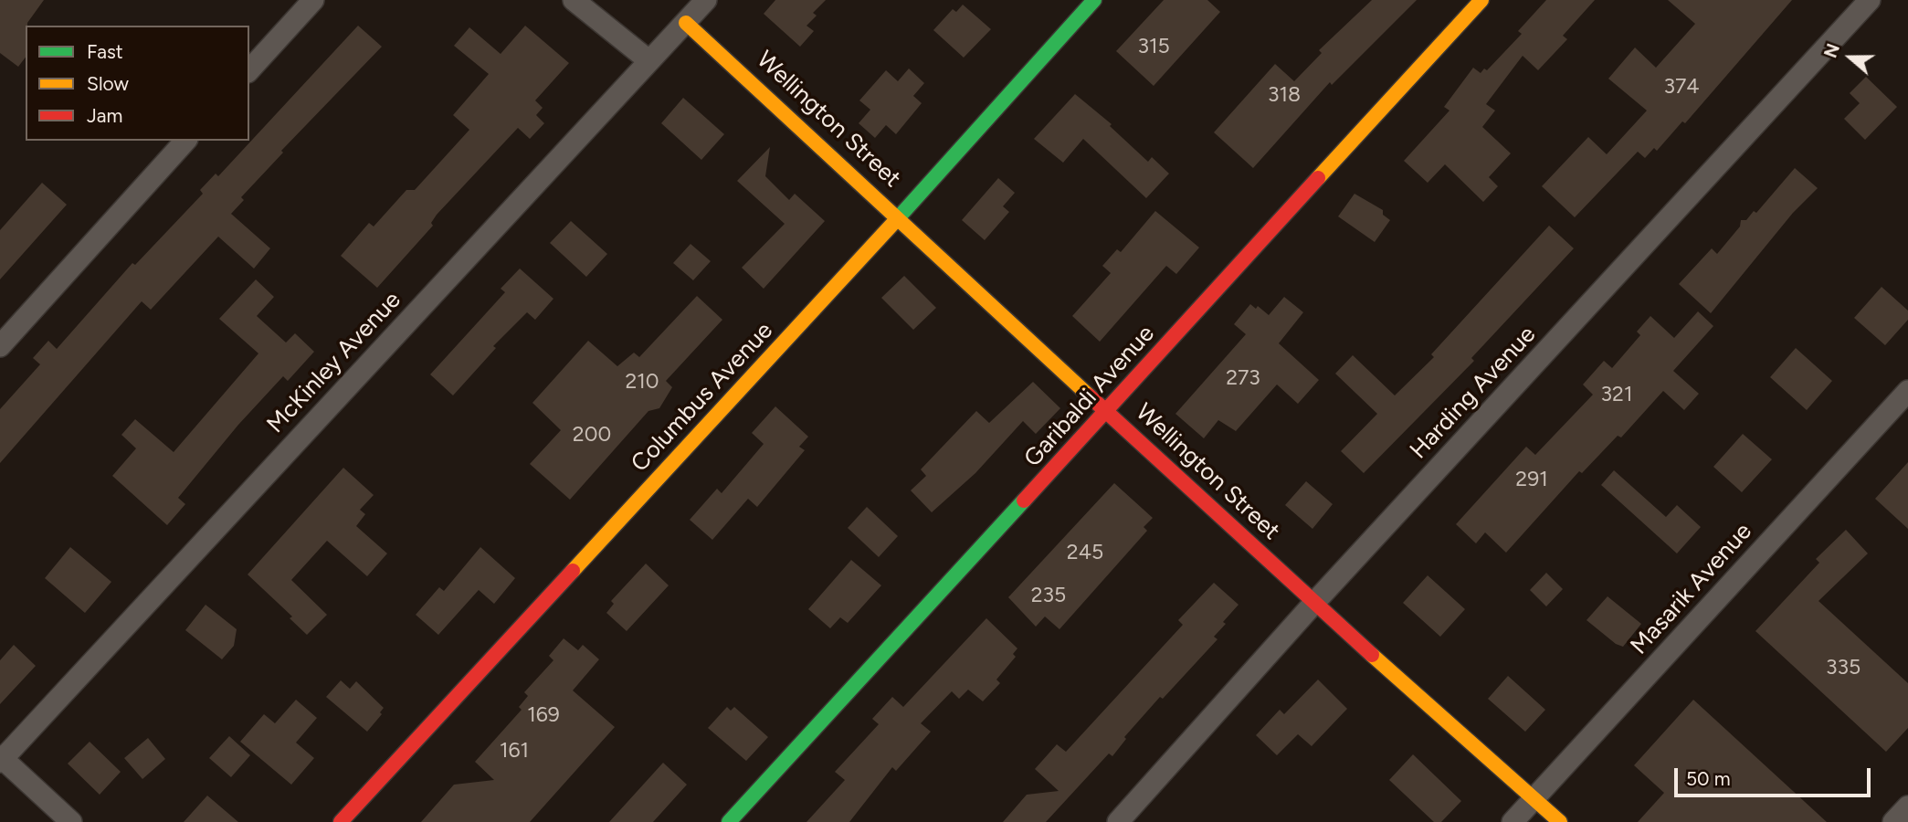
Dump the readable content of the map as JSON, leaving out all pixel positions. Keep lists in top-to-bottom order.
{
  "streets": {
    "street": [
      "Wellington Street",
      "McKinley Avenue",
      "Harding Avenue",
      "Garibaldi Avenue",
      "Columbus Avenue",
      "Masarik Avenue"
    ]
  },
  "crossings": [
    ["Wellington Street", "McKinley Avenue"],
    ["Wellington Street", "Harding Avenue"],
    ["Wellington Street", "Garibaldi Avenue"],
    ["Wellington Street", "Columbus Avenue"],
    ["Wellington Street", "Masarik Avenue"]
  ],
  "house_numbers": [
    "315",
    "374",
    "318",
    "273",
    "210",
    "321",
    "200",
    "291",
    "245",
    "235",
    "335",
    "169",
    "161"
  ],
  "legend": ["Fast", "Slow", "Jam"],
  "scale_bar": "50 m",
  "north": "left"
}
